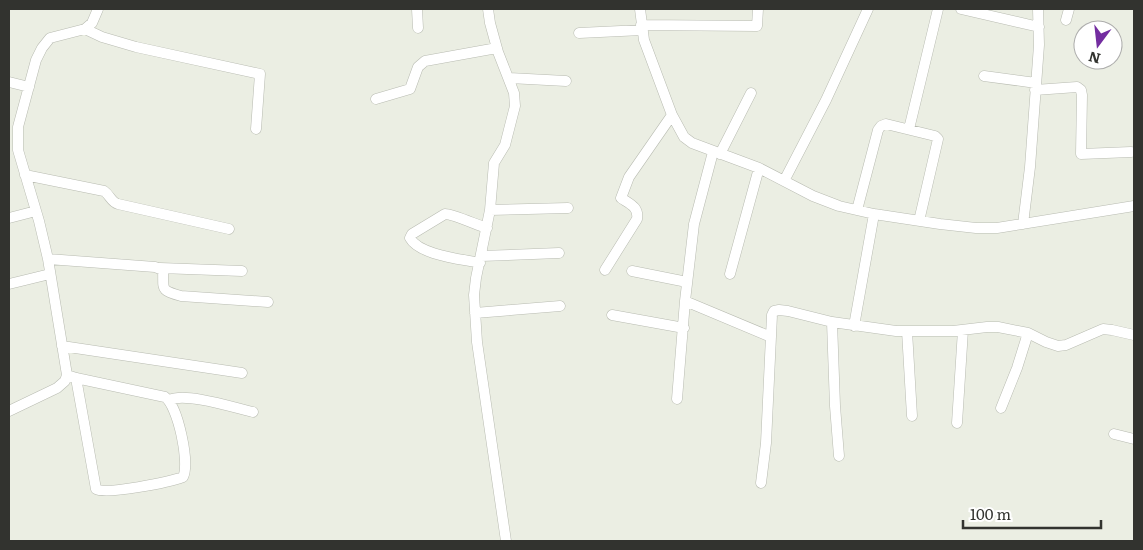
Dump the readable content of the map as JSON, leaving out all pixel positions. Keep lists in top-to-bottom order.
{
  "scale_bar": "100 m",
  "north": "bottom"
}
